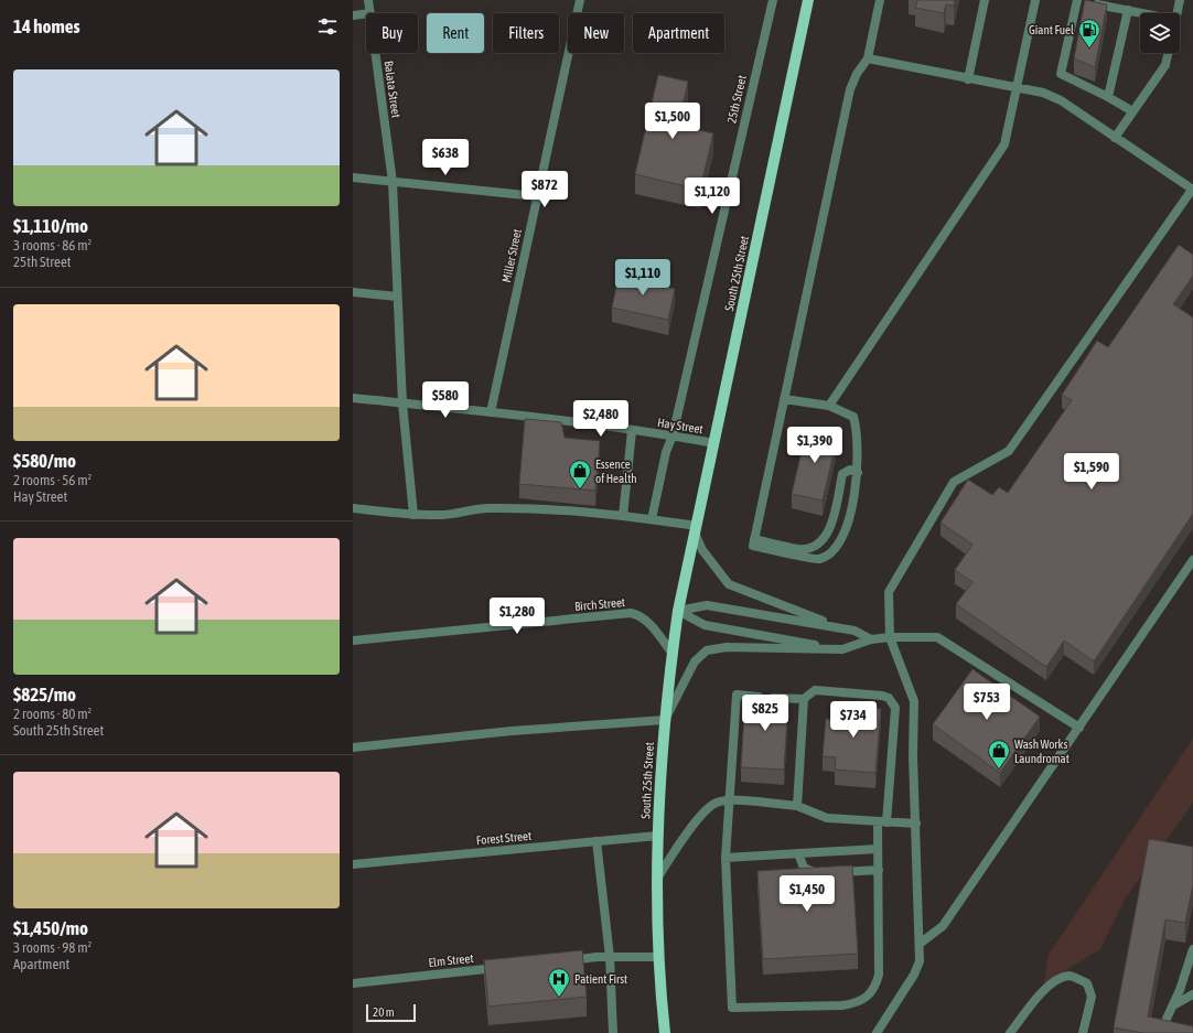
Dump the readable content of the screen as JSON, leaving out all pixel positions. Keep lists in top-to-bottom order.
{
  "streets": {
    "main road": ["South 25th Street"],
    "street": [
      "Balata Street",
      "25th Street",
      "Miller Street",
      "Hay Street",
      "Birch Street",
      "Forest Street",
      "Elm Street"
    ]
  },
  "crossings": [
    ["Balata Street", "Hay Street"],
    ["25th Street", "Hay Street"],
    ["Miller Street", "Hay Street"],
    ["South 25th Street", "Hay Street"],
    ["South 25th Street", "Birch Street"],
    ["South 25th Street", "Forest Street"]
  ],
  "places": {
    "fuel station": ["Giant Fuel"],
    "shop": ["Essence of Health", "Wash Works Laundromat"],
    "hospital": ["Patient First"]
  },
  "scale_bar": "20 m",
  "page": {
    "heading": "14 homes",
    "chip": [
      "Buy",
      "Rent",
      "Filters",
      "New",
      "Apartment"
    ],
    "list": [
      {
        "name": "$1,110/mo",
        "note": "3 rooms · 86 m² · 25th Street"
      },
      {
        "name": "$580/mo",
        "note": "2 rooms · 56 m² · Hay Street"
      },
      {
        "name": "$825/mo",
        "note": "2 rooms · 80 m² · South 25th Street"
      },
      {
        "name": "$1,450/mo",
        "note": "3 rooms · 98 m² · Apartment"
      }
    ],
    "price": [
      "$1,500",
      "$638",
      "$872",
      "$1,120",
      "$1,110",
      "$580",
      "$2,480",
      "$1,390",
      "$1,590",
      "$1,280",
      "$753",
      "$825",
      "$734",
      "$1,450"
    ],
    "scale": "20 m"
  }
}
